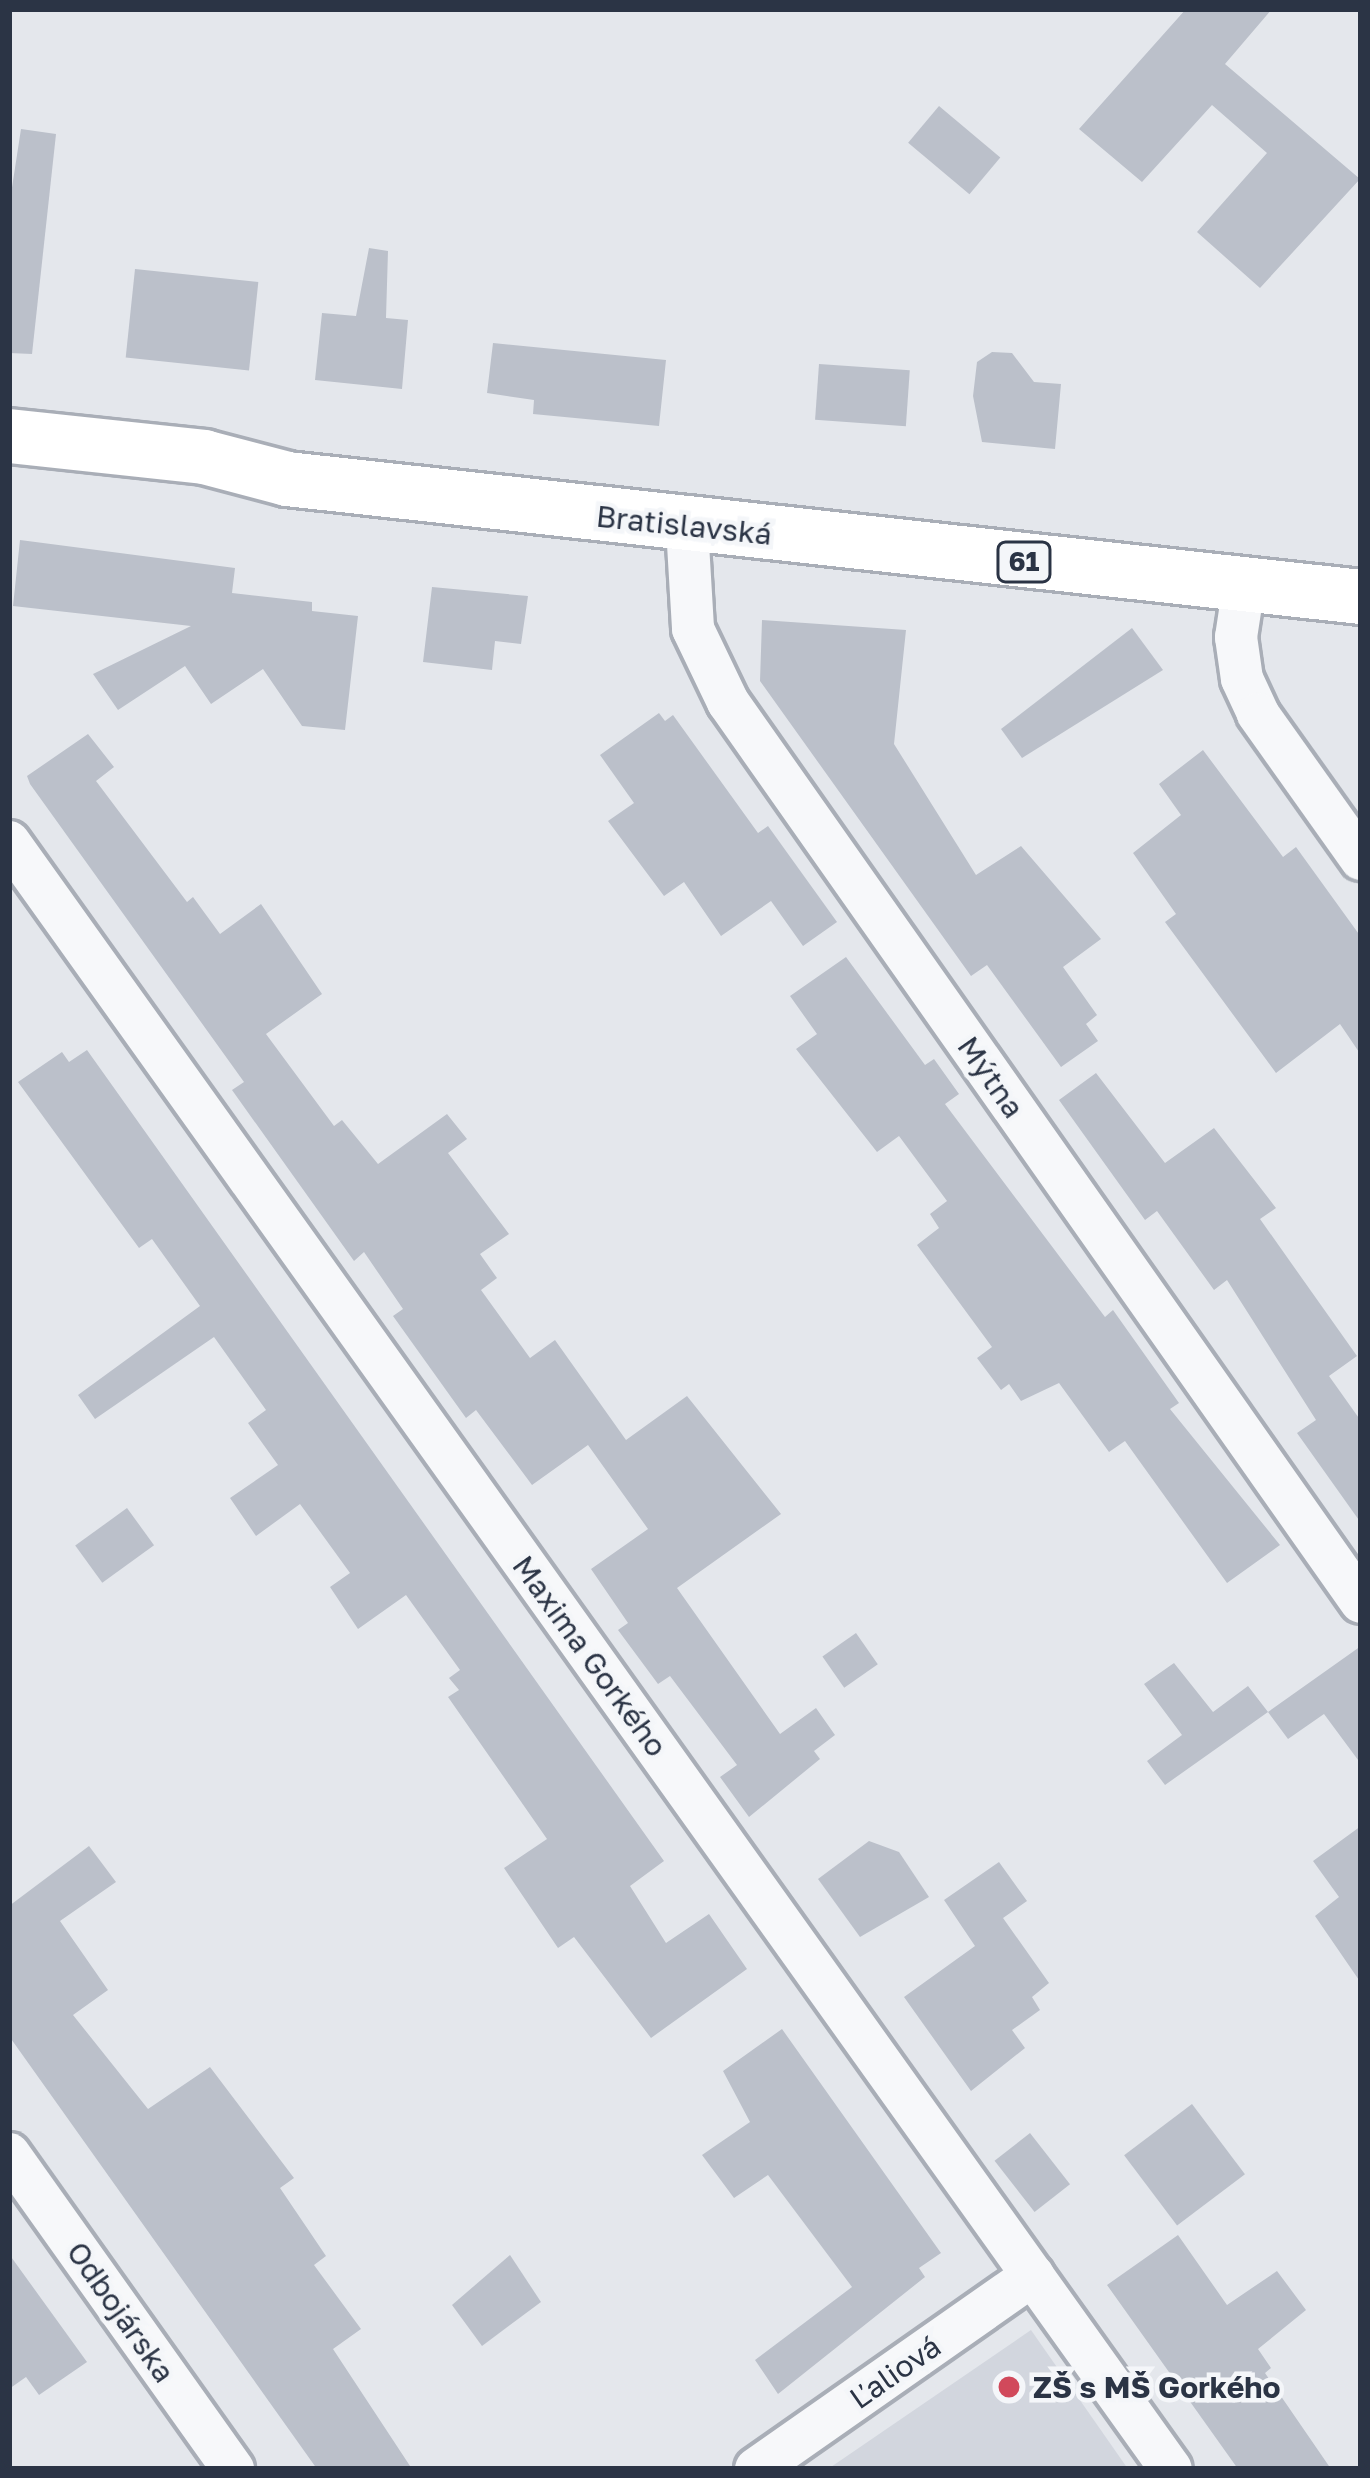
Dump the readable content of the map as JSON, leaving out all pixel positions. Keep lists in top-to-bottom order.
{
  "streets": {
    "main road": ["Bratislavská", "61"],
    "street": [
      "Mýtna",
      "Maxima Gorkého",
      "Odbojárska",
      "Ľaliová"
    ]
  },
  "crossings": [
    ["Bratislavská", "Mýtna"],
    ["Maxima Gorkého", "Ľaliová"]
  ],
  "places": ["ZŠ s MŠ Gorkého"]
}
